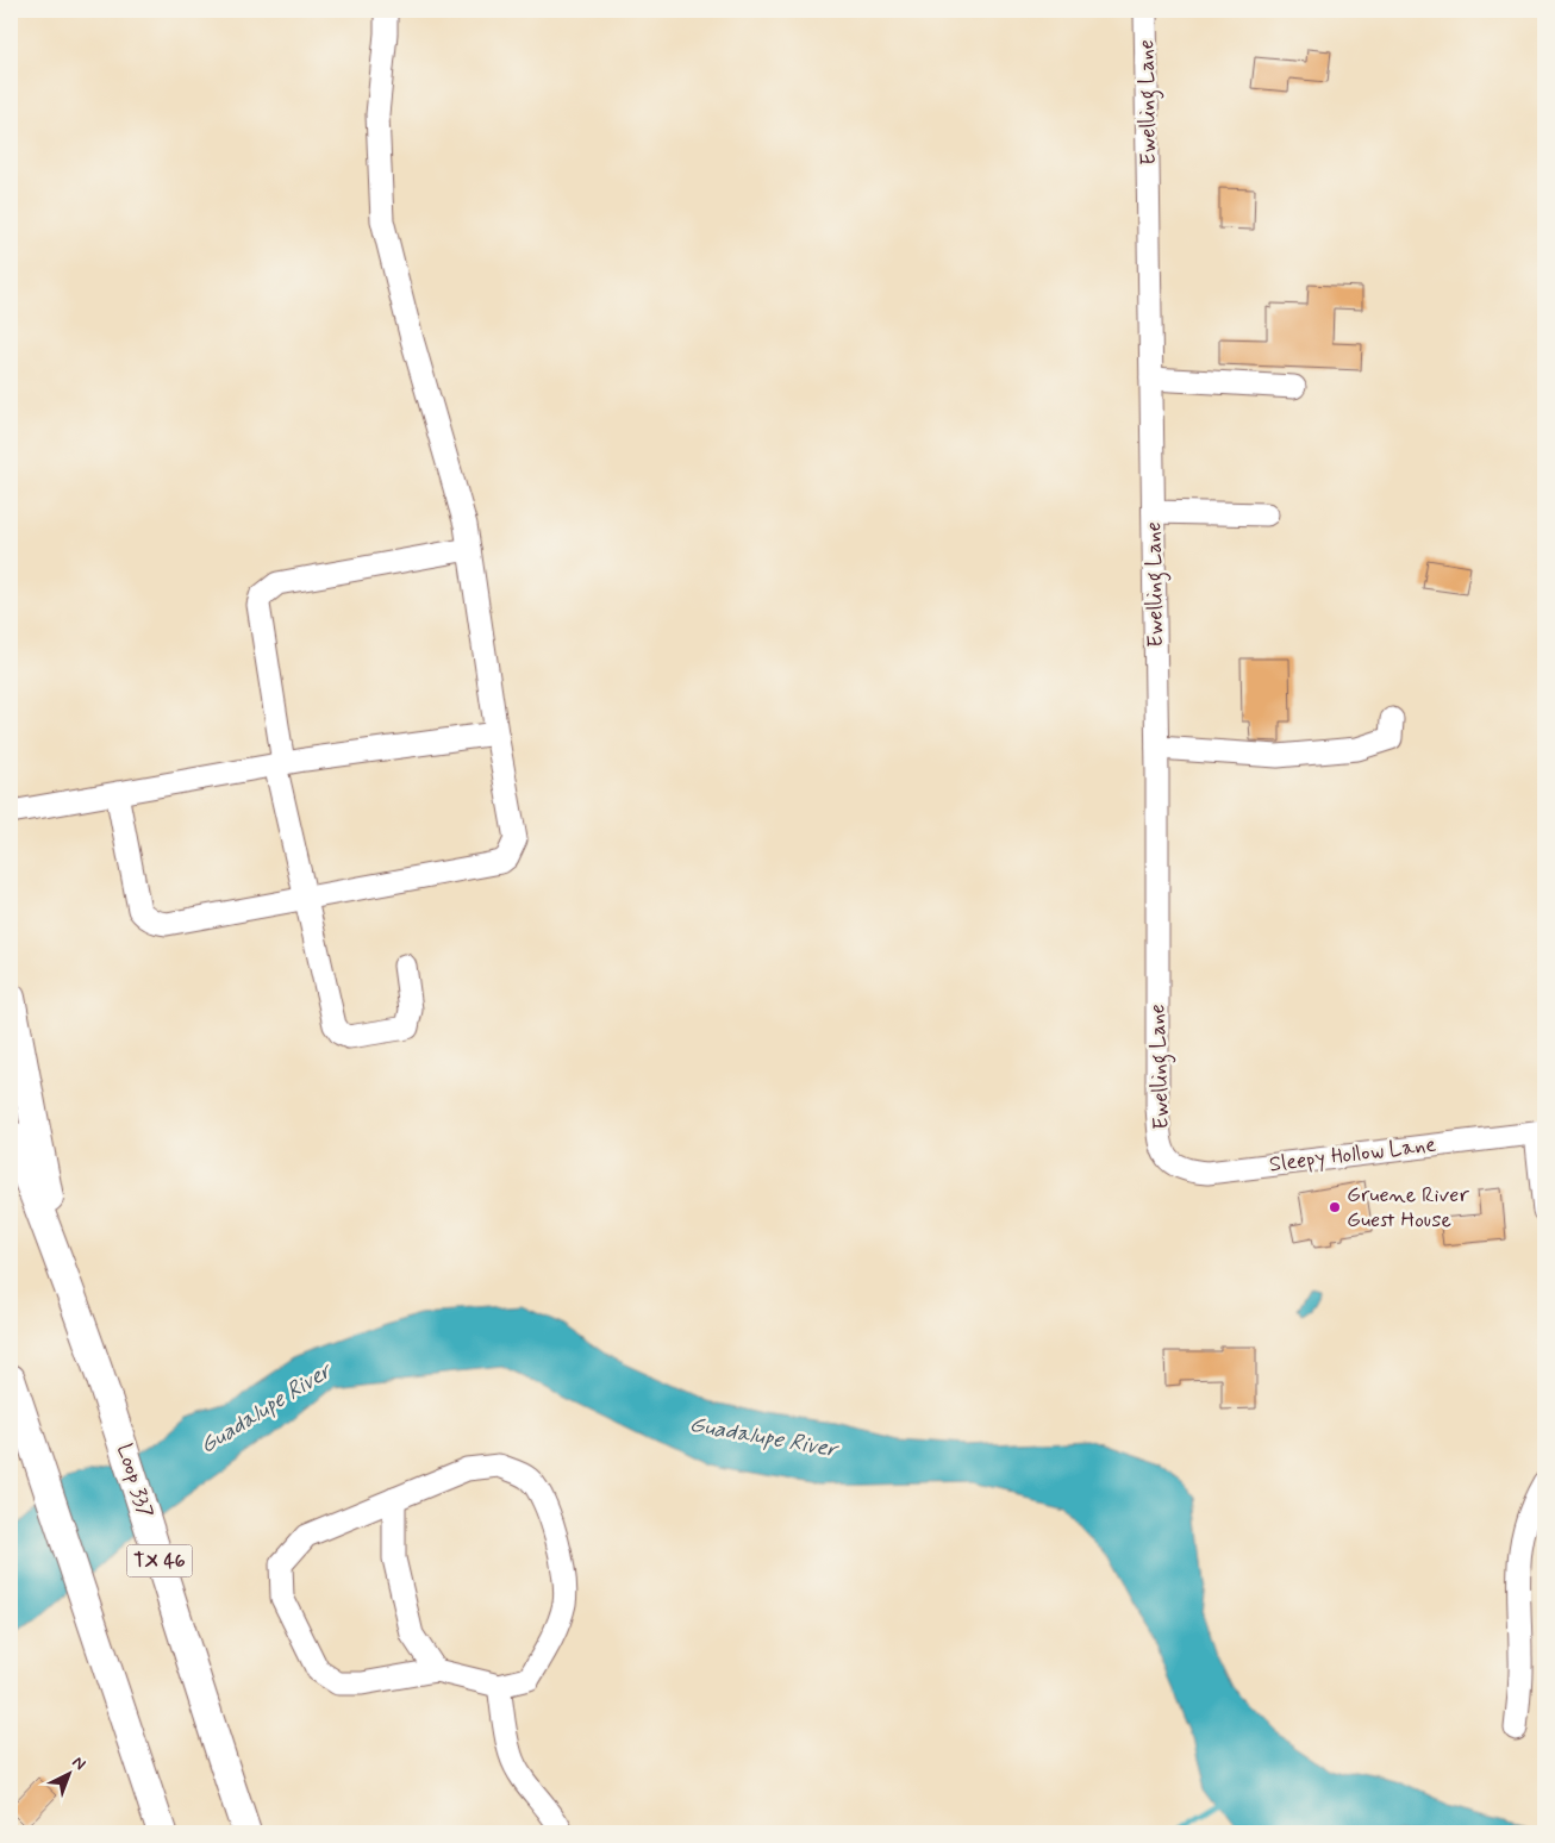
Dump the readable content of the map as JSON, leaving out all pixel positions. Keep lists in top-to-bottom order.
{
  "streets": {
    "main road": ["Loop 337", "TX 46"],
    "street": ["Ewelling Lane", "Sleepy Hollow Lane"]
  },
  "crossings": [
    ["Ewelling Lane", "Sleepy Hollow Lane"]
  ],
  "water": ["Guadalupe River"],
  "places": ["Gruene River Guest House"],
  "north": "top right"
}
